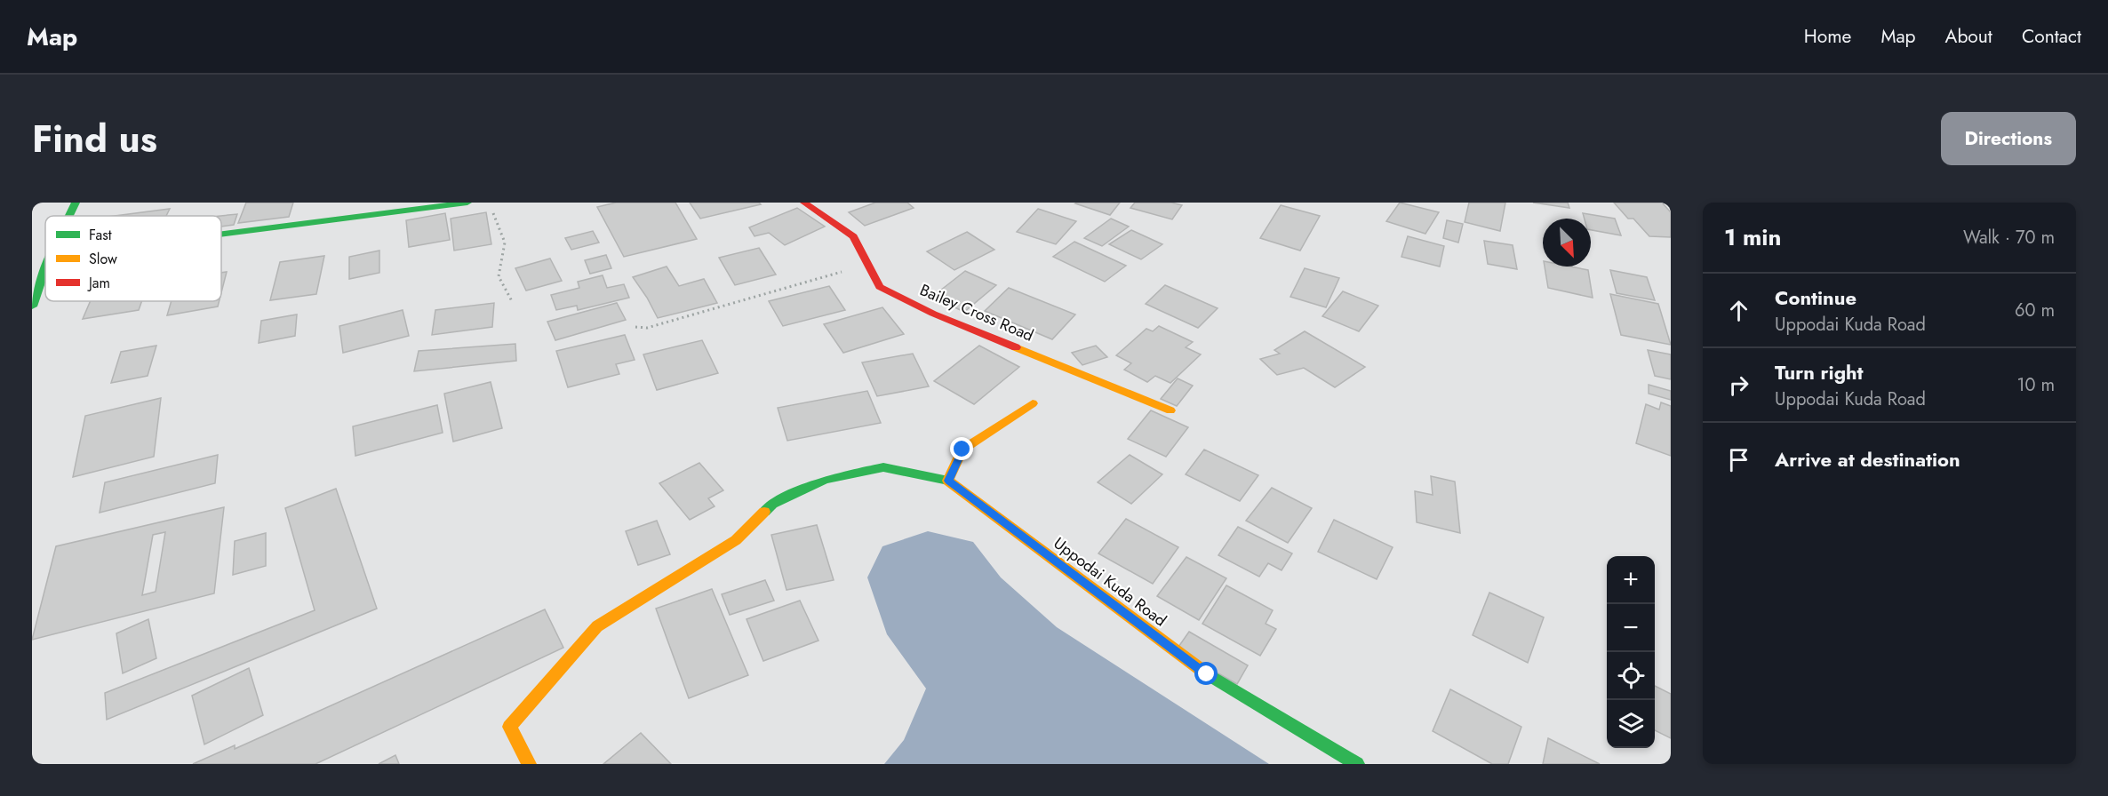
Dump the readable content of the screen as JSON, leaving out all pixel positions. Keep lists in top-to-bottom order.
{
  "streets": {
    "street": ["Bailey Cross Road", "Uppodai Kuda Road"]
  },
  "legend": ["Fast", "Slow", "Jam"],
  "north": "bottom right",
  "page": {
    "header": "Map",
    "nav": [
      "Home",
      "Map",
      "About",
      "Contact"
    ],
    "title": "Find us",
    "buttons": "Directions",
    "heading": ["1 min", "Walk · 70 m"],
    "list": [
      ["Continue", "Uppodai Kuda Road", "60 m"],
      ["Turn right", "Uppodai Kuda Road", "10 m"],
      "Arrive at destination"
    ],
    "map_buttons": ["+", "−"]
  }
}
